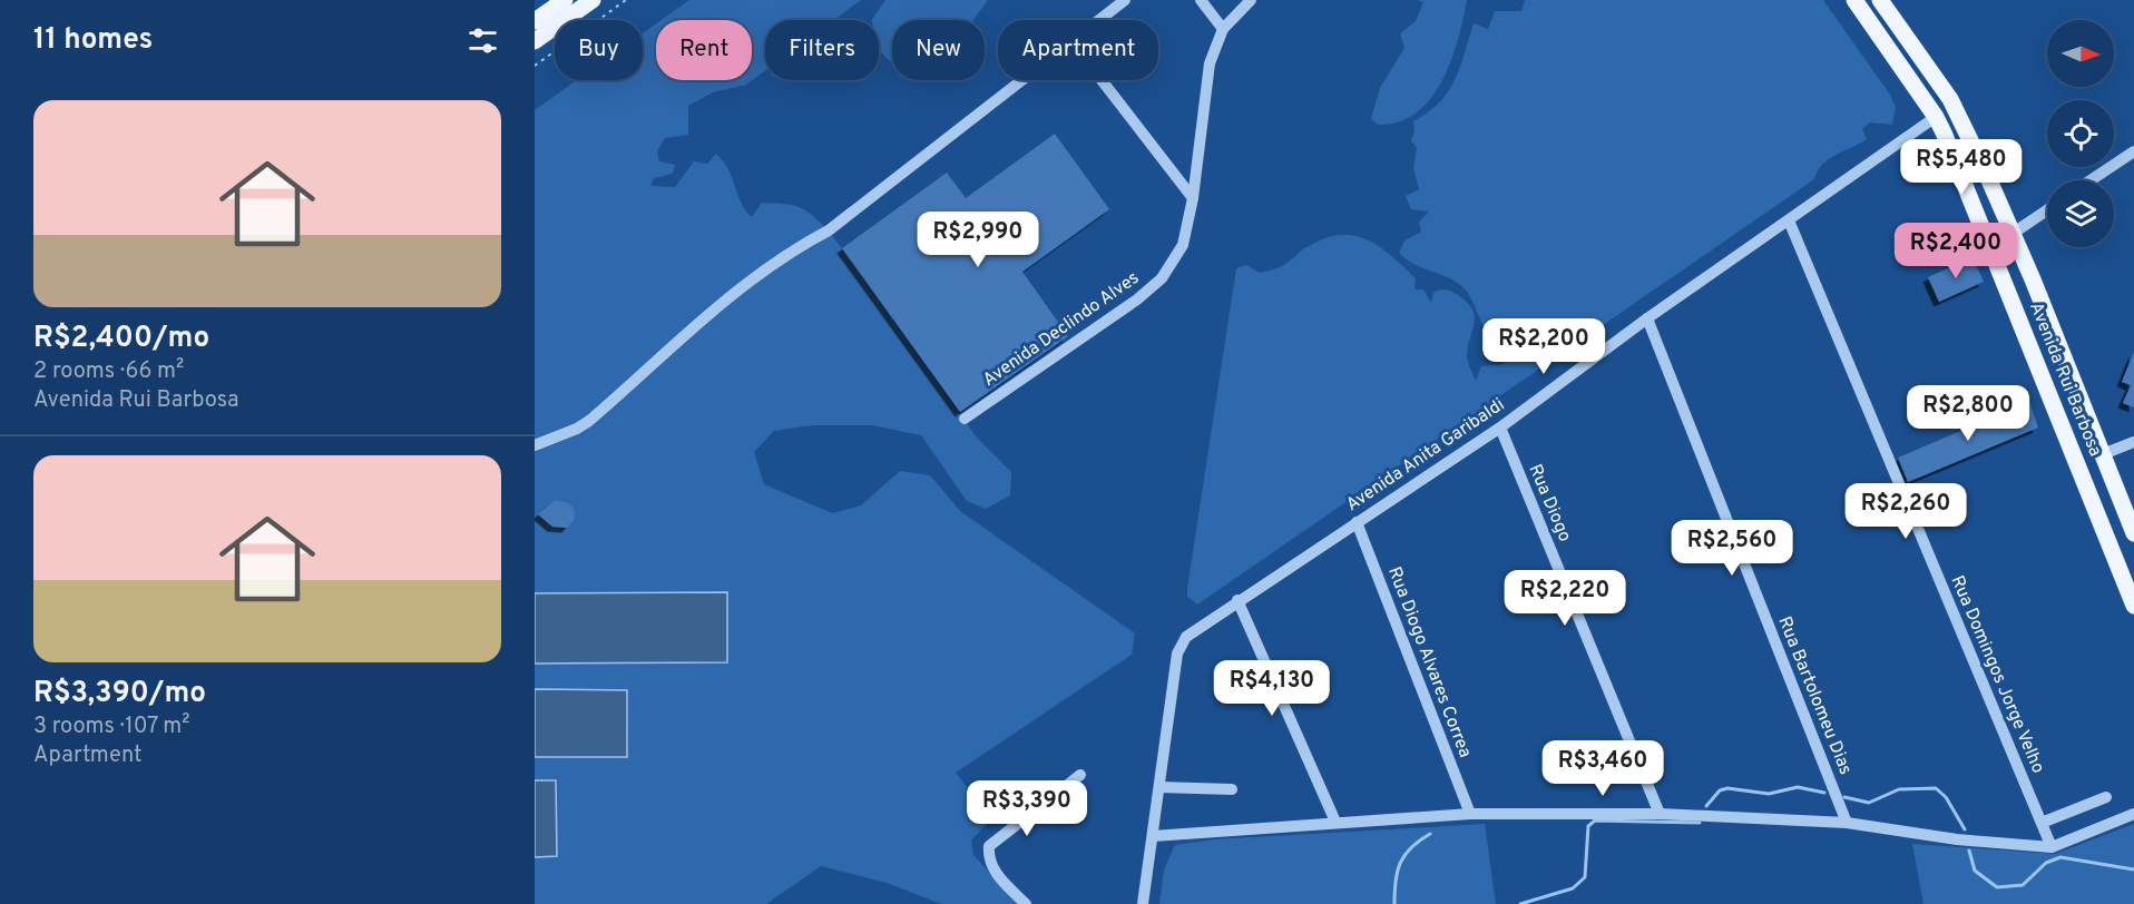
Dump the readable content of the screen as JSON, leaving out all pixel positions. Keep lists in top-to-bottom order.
{
  "streets": {
    "main road": ["Avenida Rui Barbosa"],
    "street": [
      "Avenida Declindo Alves",
      "Avenida Anita Garibaldi",
      "Rua Diogo",
      "Rua Diogo Alvares Correa",
      "Rua Domingos Jorge Velho",
      "Rua Bartolomeu Dias"
    ]
  },
  "crossings": [
    ["Avenida Rui Barbosa", "Avenida Anita Garibaldi"],
    ["Avenida Anita Garibaldi", "Rua Diogo"],
    ["Avenida Anita Garibaldi", "Rua Diogo Alvares Correa"],
    ["Avenida Anita Garibaldi", "Rua Domingos Jorge Velho"],
    ["Avenida Anita Garibaldi", "Rua Bartolomeu Dias"]
  ],
  "north": "right",
  "page": {
    "heading": "11 homes",
    "chip": [
      "Buy",
      "Rent",
      "Filters",
      "New",
      "Apartment"
    ],
    "list": [
      {
        "name": "R$2,400/mo",
        "note": "2 rooms · 66 m² · Avenida Rui Barbosa"
      },
      {
        "name": "R$3,390/mo",
        "note": "3 rooms · 107 m² · Apartment"
      }
    ],
    "price": [
      "R$5,480",
      "R$2,990",
      "R$2,400",
      "R$2,200",
      "R$2,800",
      "R$2,260",
      "R$2,560",
      "R$2,220",
      "R$4,130",
      "R$3,460",
      "R$3,390"
    ]
  }
}
